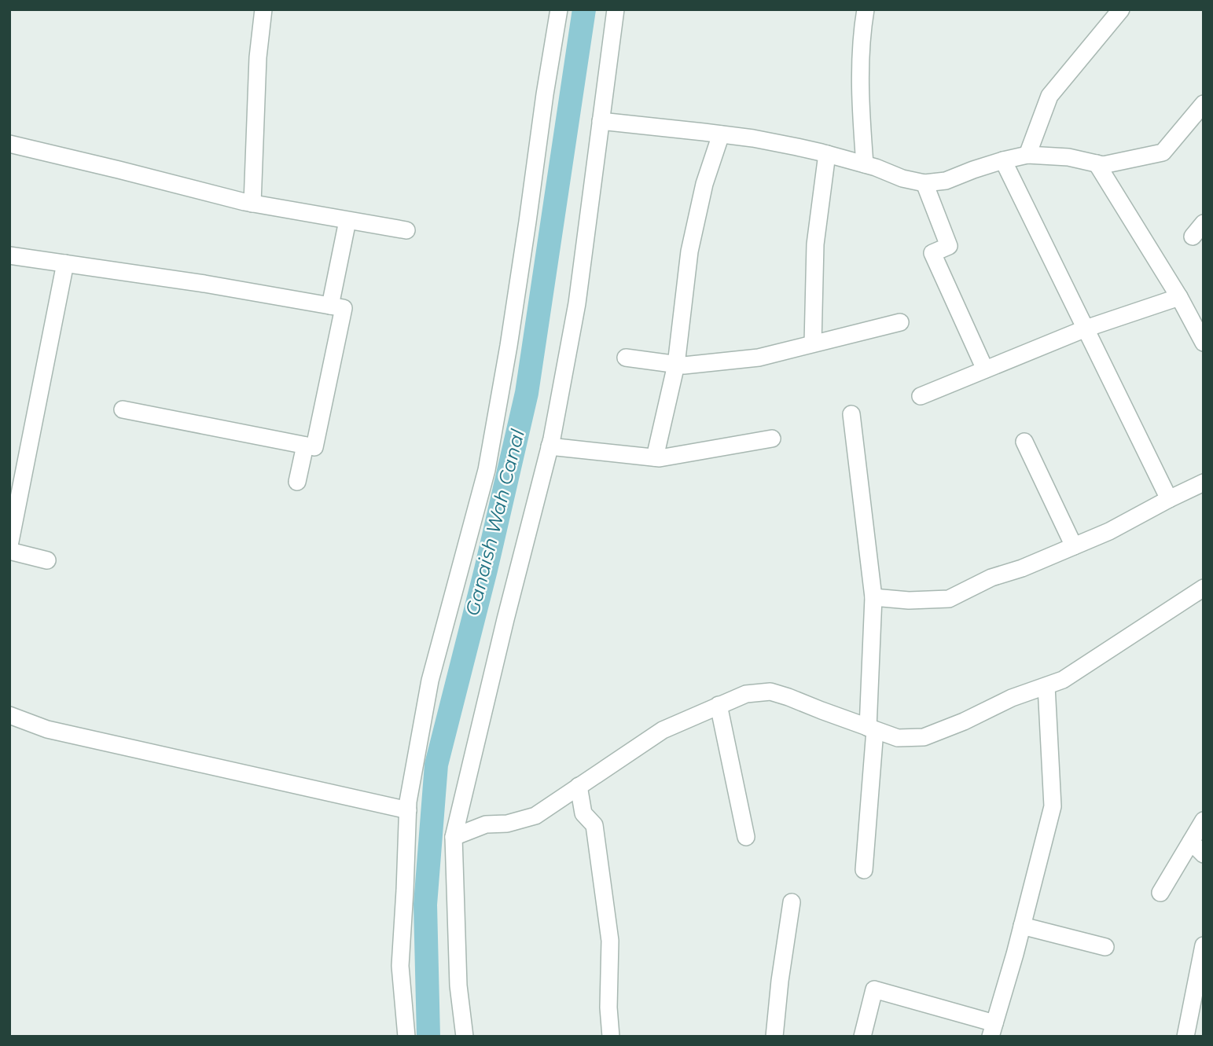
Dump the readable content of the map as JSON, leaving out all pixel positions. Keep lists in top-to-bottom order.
{
  "water": ["Ganaish Wah Canal"]
}
